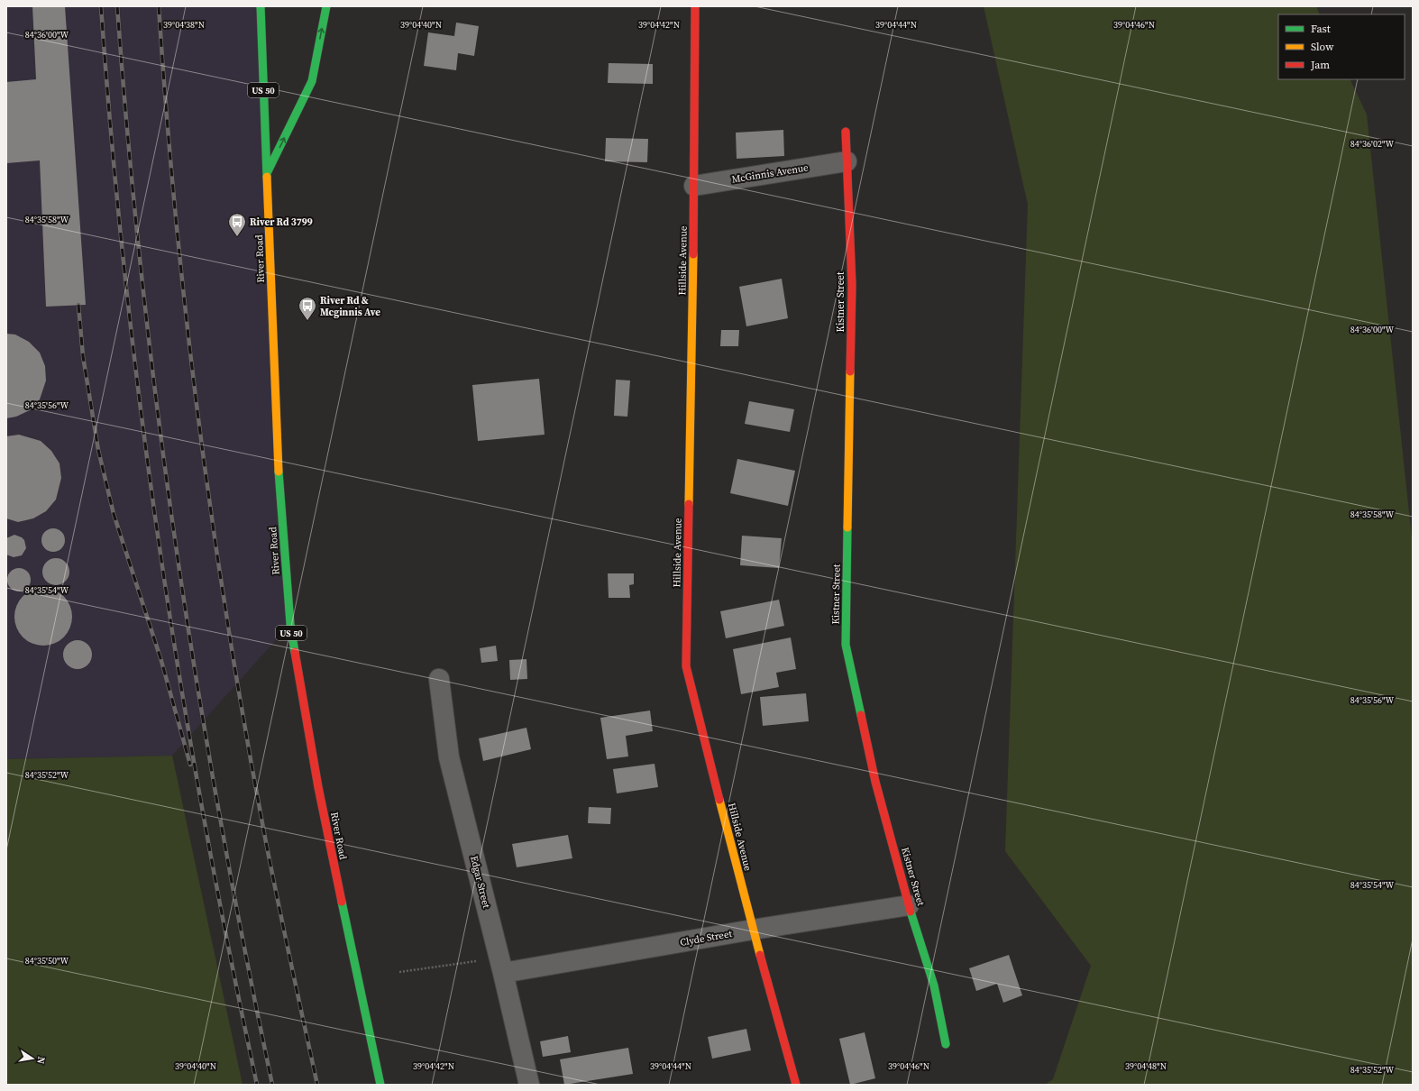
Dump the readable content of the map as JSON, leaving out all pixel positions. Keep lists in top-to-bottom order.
{
  "streets": {
    "street": [
      "US 50",
      "McGinnis Avenue",
      "River Road",
      "Hillside Avenue",
      "Kistner Street",
      "Edgar Street",
      "Clyde Street"
    ]
  },
  "crossings": [
    ["McGinnis Avenue", "Hillside Avenue"],
    ["McGinnis Avenue", "Kistner Street"],
    ["Hillside Avenue", "Clyde Street"],
    ["Kistner Street", "Clyde Street"],
    ["Edgar Street", "Clyde Street"]
  ],
  "places": {
    "bus stop": ["River Rd 3799", "River Rd & Mcginnis Ave"]
  },
  "legend": ["Fast", "Slow", "Jam"],
  "north": "right",
  "coordinates": [
    "39°04'38\"N",
    "39°04'40\"N",
    "39°04'42\"N",
    "39°04'44\"N",
    "39°04'46\"N",
    "84°36'00\"W",
    "84°36'02\"W",
    "84°35'58\"W",
    "84°35'56\"W",
    "84°35'54\"W",
    "84°35'52\"W",
    "84°35'50\"W",
    "39°04'48\"N"
  ]
}
